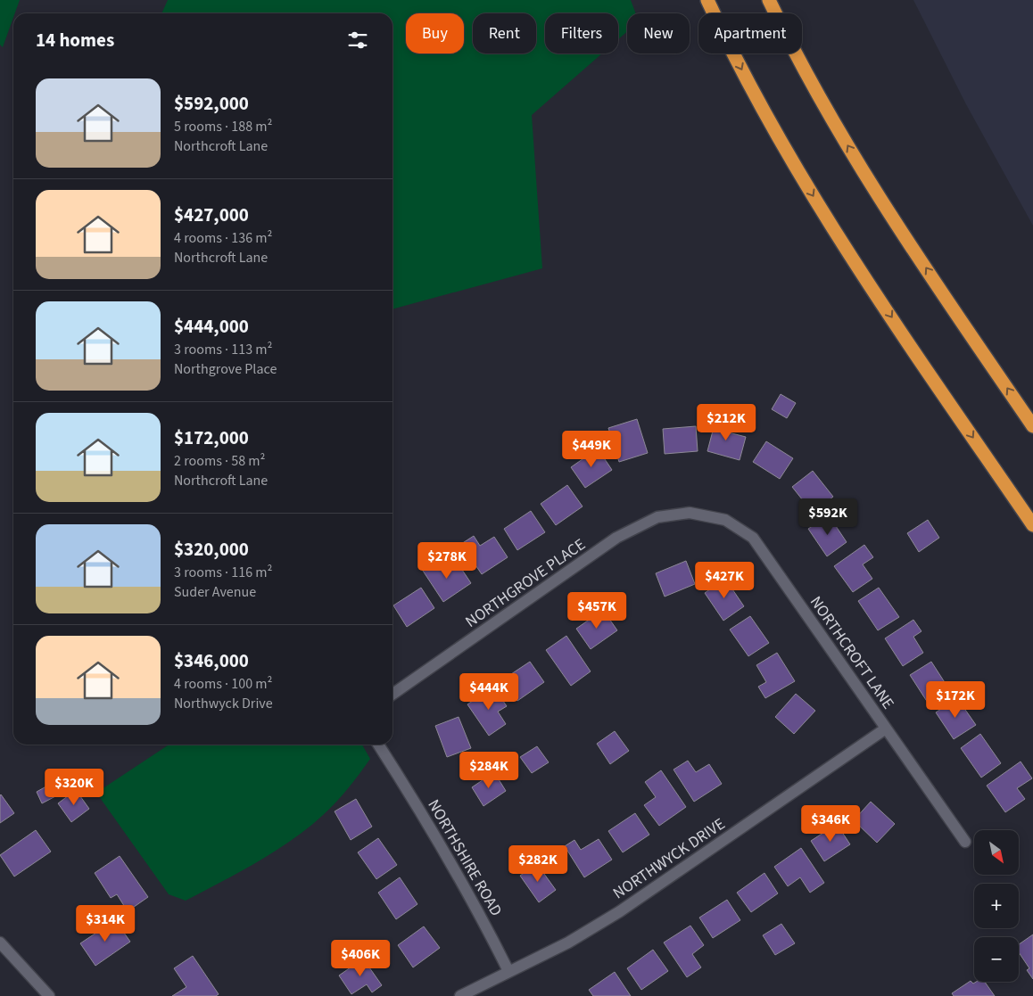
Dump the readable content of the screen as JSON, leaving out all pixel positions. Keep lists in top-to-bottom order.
{
  "streets": {
    "street": [
      "NORTHGROVE PLACE",
      "NORTHCROFT LANE",
      "NORTHSHIRE ROAD",
      "NORTHWYCK DRIVE"
    ]
  },
  "crossings": [
    ["NORTHGROVE PLACE", "NORTHCROFT LANE"],
    ["NORTHCROFT LANE", "NORTHWYCK DRIVE"],
    ["NORTHSHIRE ROAD", "NORTHWYCK DRIVE"]
  ],
  "north": "bottom right",
  "page": {
    "chip": [
      "Buy",
      "Rent",
      "Filters",
      "New",
      "Apartment"
    ],
    "heading": "14 homes",
    "list": [
      {
        "name": "$592,000",
        "note": "5 rooms · 188 m² · Northcroft Lane"
      },
      {
        "name": "$427,000",
        "note": "4 rooms · 136 m² · Northcroft Lane"
      },
      {
        "name": "$444,000",
        "note": "3 rooms · 113 m² · Northgrove Place"
      },
      {
        "name": "$172,000",
        "note": "2 rooms · 58 m² · Northcroft Lane"
      },
      {
        "name": "$320,000",
        "note": "3 rooms · 116 m² · Suder Avenue"
      },
      {
        "name": "$346,000",
        "note": "4 rooms · 100 m² · Northwyck Drive"
      }
    ],
    "price": [
      "$212K",
      "$449K",
      "$592K",
      "$278K",
      "$427K",
      "$457K",
      "$444K",
      "$172K",
      "$284K",
      "$320K",
      "$346K",
      "$282K",
      "$314K",
      "$406K"
    ],
    "map_buttons": ["+", "−"]
  }
}
